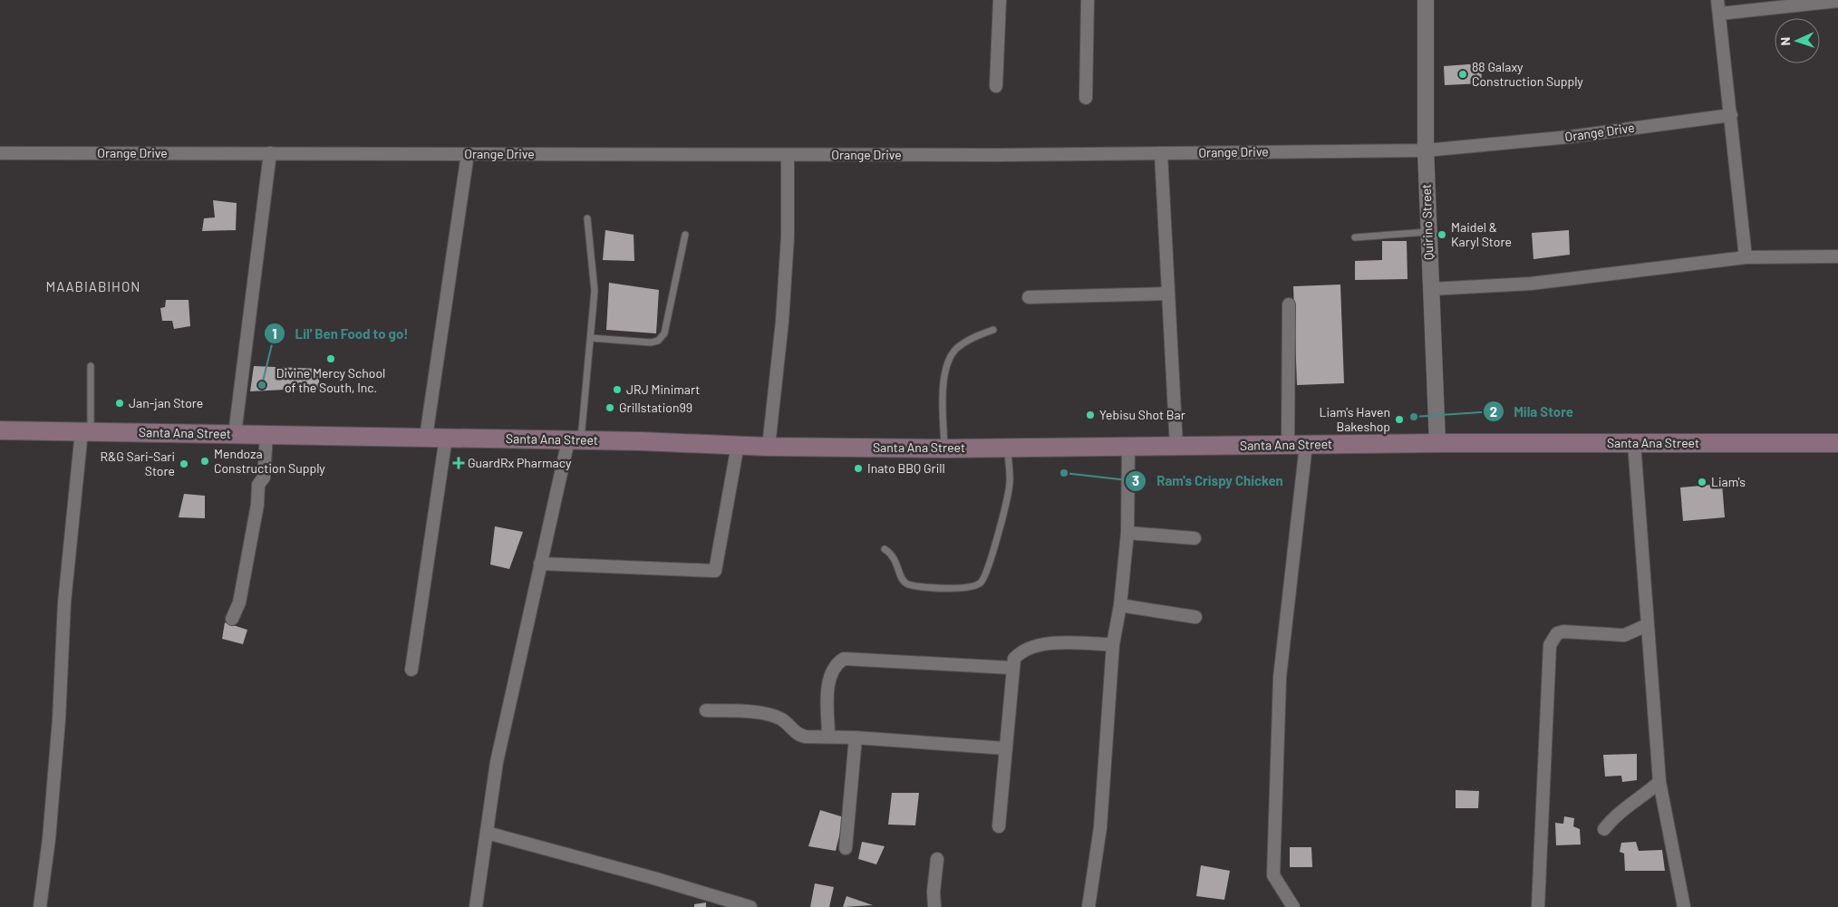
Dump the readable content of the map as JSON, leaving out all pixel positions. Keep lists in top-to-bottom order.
{
  "streets": {
    "main road": ["Santa Ana Street"],
    "street": ["Orange Drive", "Quirino Street"]
  },
  "crossings": [
    ["Orange Drive", "Quirino Street"],
    ["Quirino Street", "Santa Ana Street"]
  ],
  "districts": ["MAABIABIHON"],
  "places": {
    "other": [
      "88 Galaxy Construction Supply",
      "Maidel & Karyl Store",
      "Divine Mercy School of the South, Inc.",
      "Lil' Ben Food to go!",
      "JRJ Minimart",
      "Jan-jan Store",
      "Grillstation99",
      "Yebisu Shot Bar",
      "Mila Store",
      "Liam's Haven Bakeshop",
      "Mendoza Construction Supply",
      "R&G Sari-Sari Store",
      "Inato BBQ Grill",
      "Ram's Crispy Chicken",
      "Liam's"
    ],
    "health": ["GuardRx Pharmacy"]
  },
  "north": "left"
}
